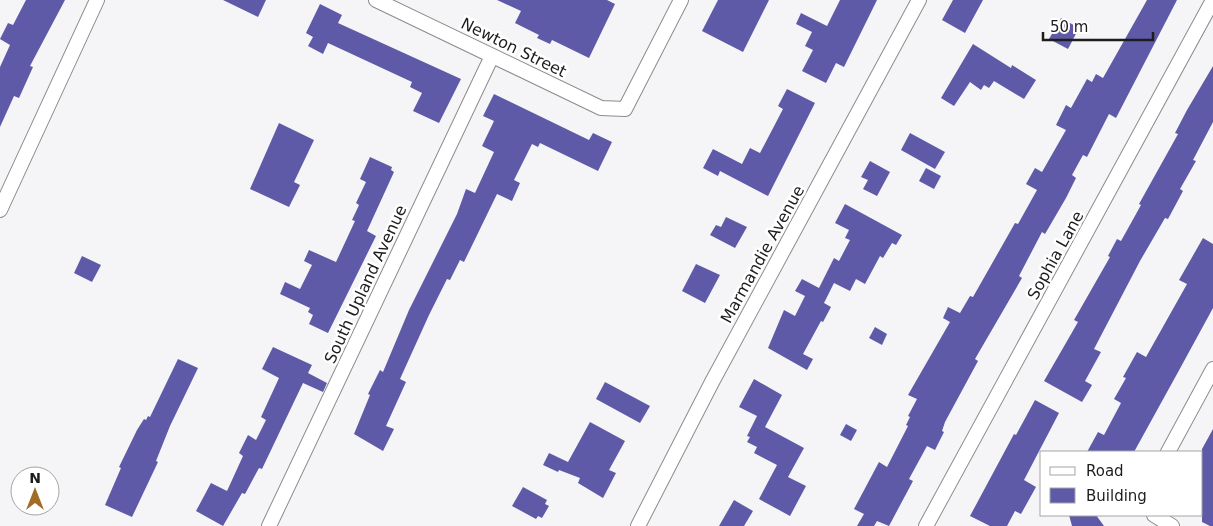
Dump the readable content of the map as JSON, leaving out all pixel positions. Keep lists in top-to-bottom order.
{
  "streets": {
    "street": [
      "Newton Street",
      "Marmandie Avenue",
      "Sophia Lane",
      "South Upland Avenue"
    ]
  },
  "crossings": [
    ["Newton Street", "South Upland Avenue"]
  ],
  "legend": ["Road", "Building"],
  "scale_bar": "50 m",
  "north": "top"
}
